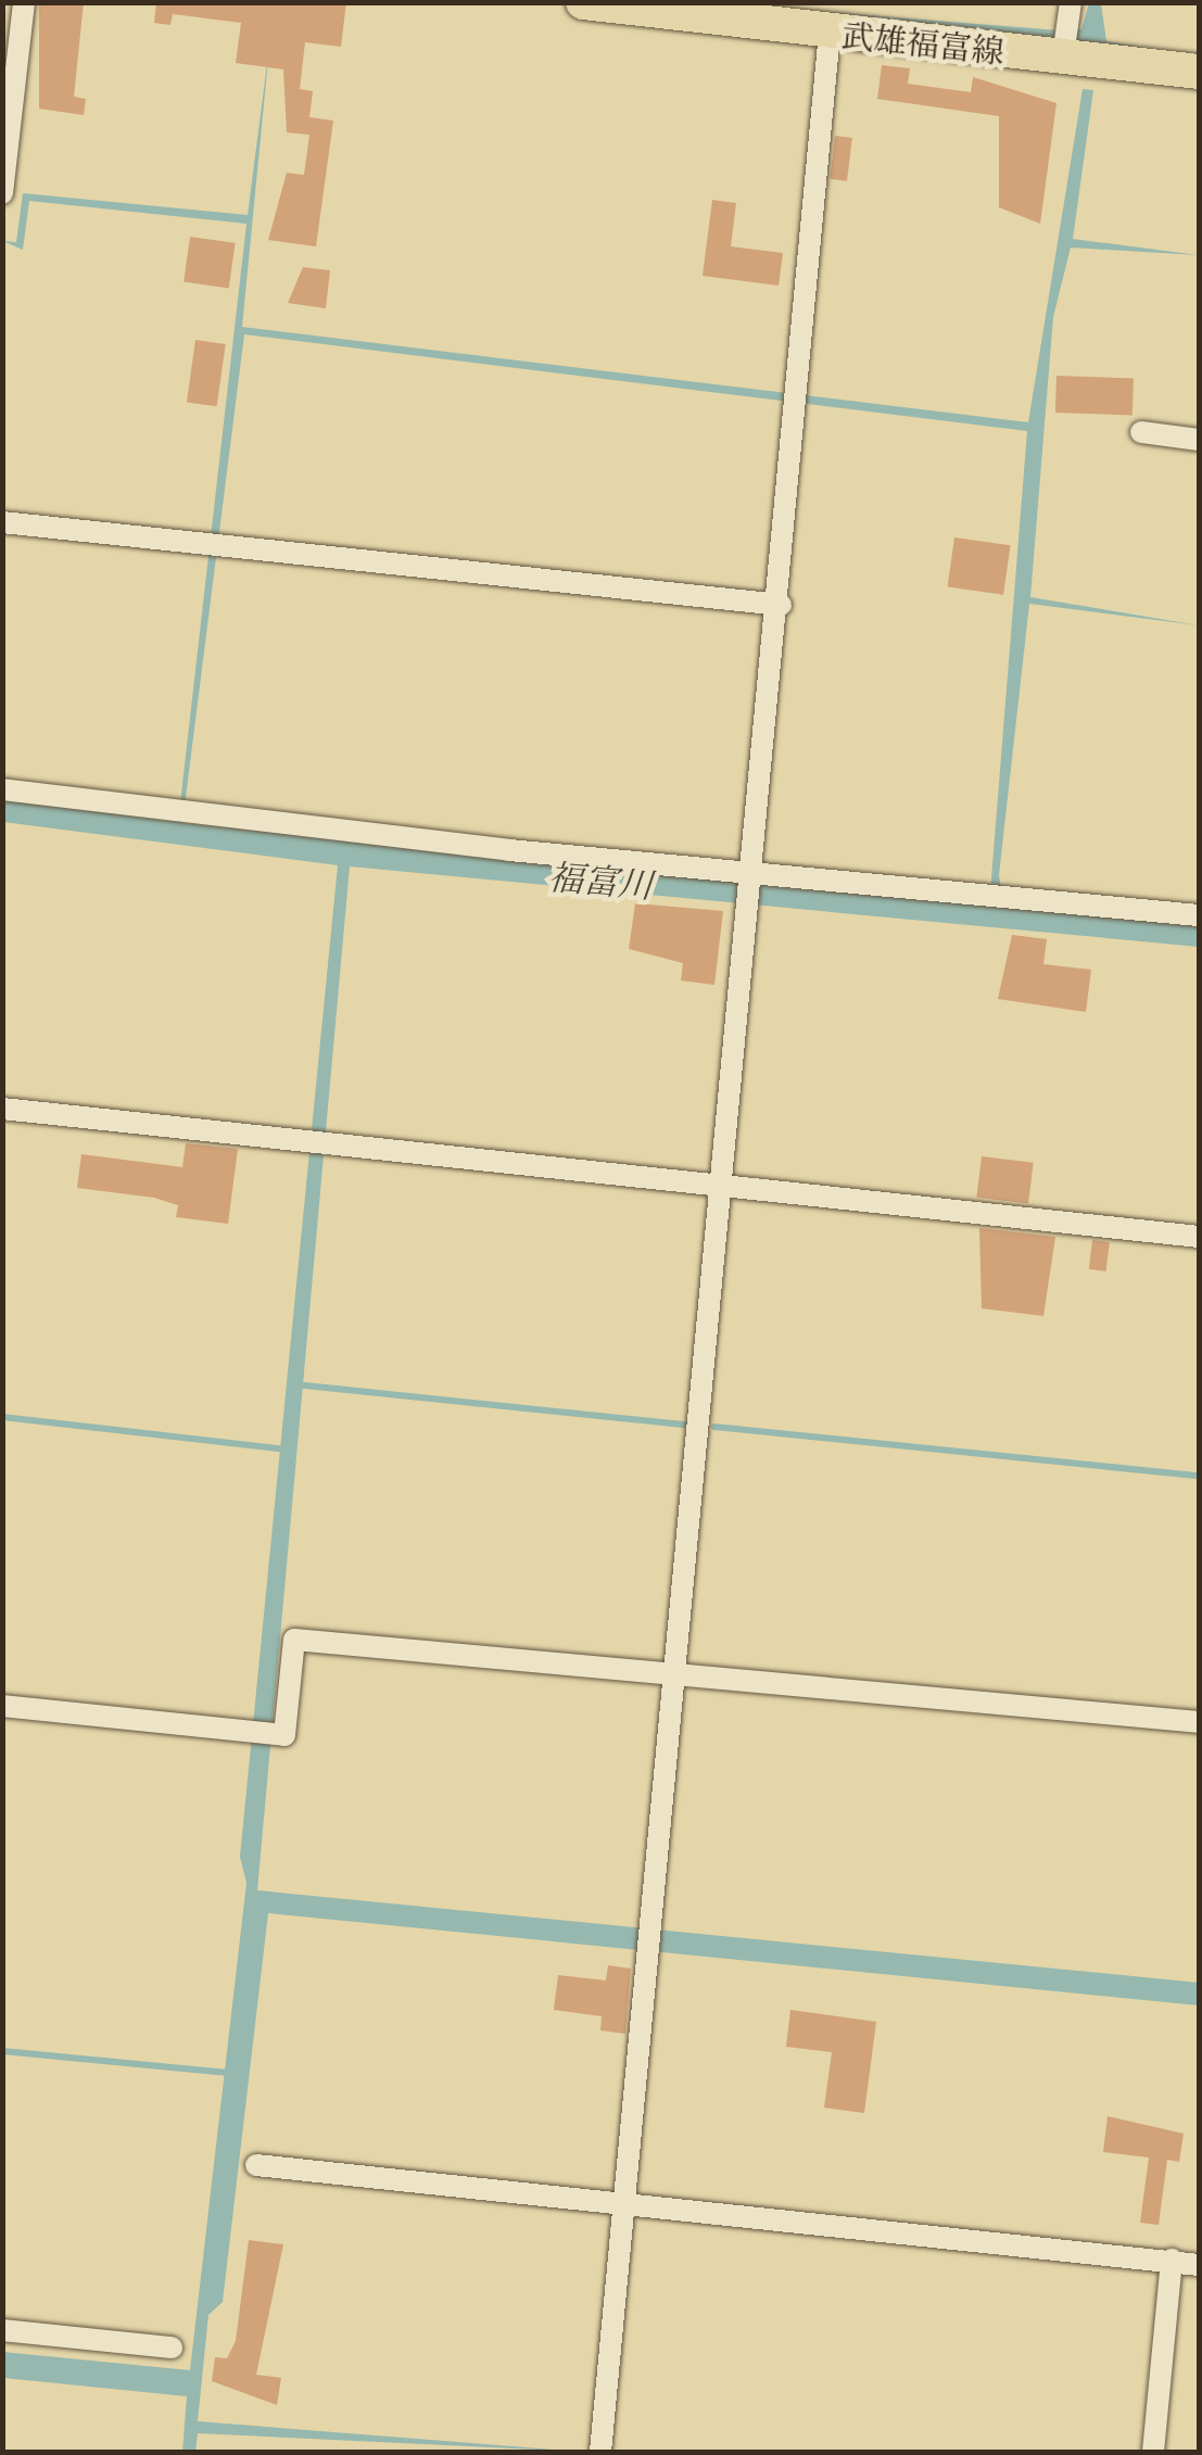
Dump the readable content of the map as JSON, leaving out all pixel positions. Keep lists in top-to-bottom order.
{
  "streets": {
    "main road": ["武雄福富線"]
  },
  "water": ["福富川"]
}
